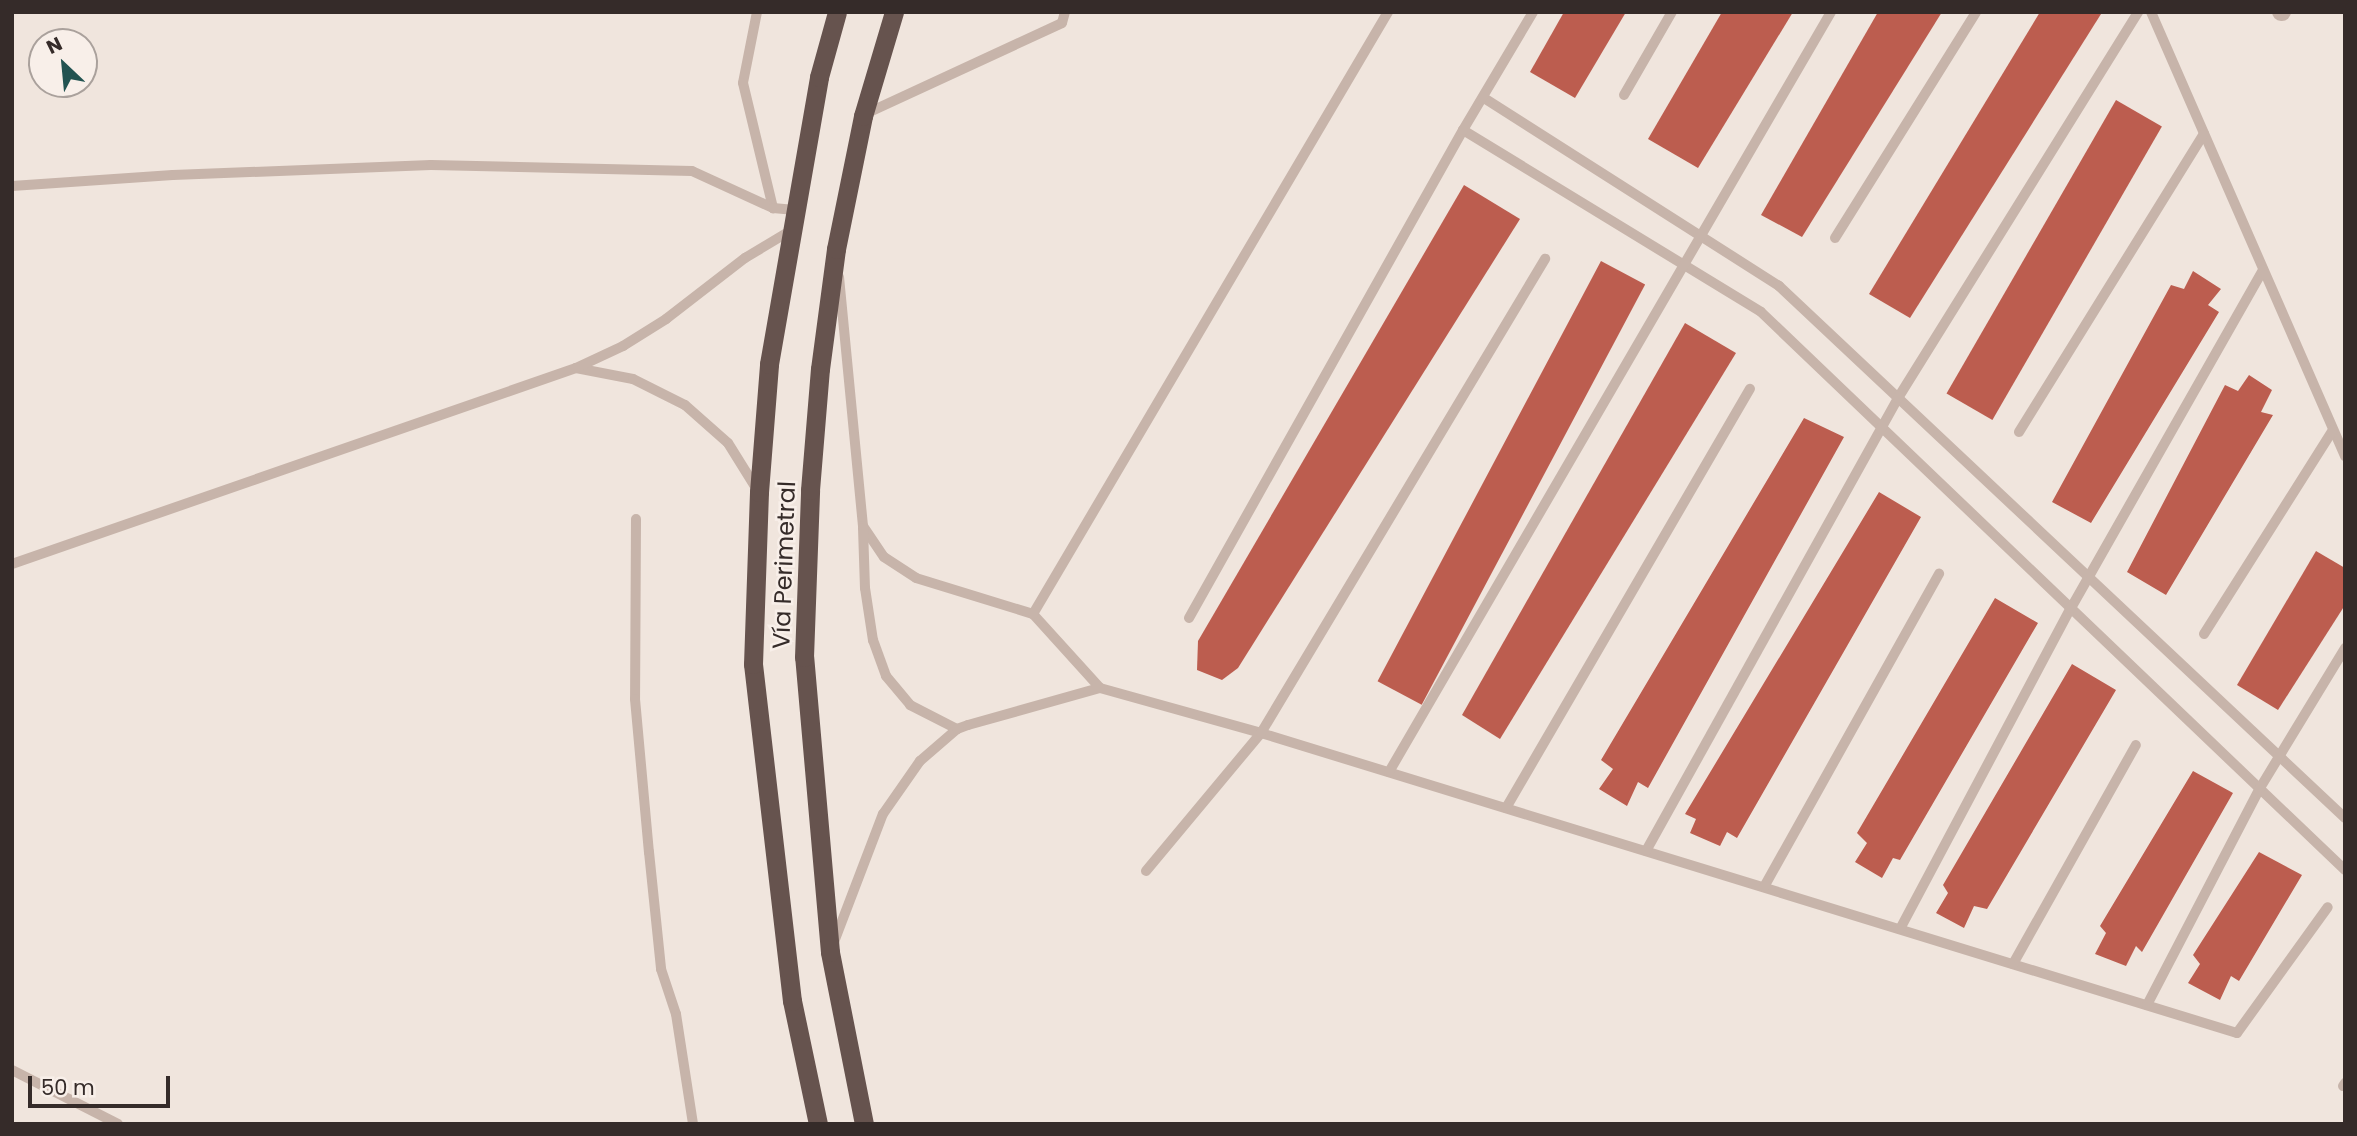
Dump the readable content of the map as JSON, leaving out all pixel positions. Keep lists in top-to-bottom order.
{
  "streets": {
    "highway": ["Vía Perimetral"]
  },
  "scale_bar": "50 m",
  "north": "top left"
}
